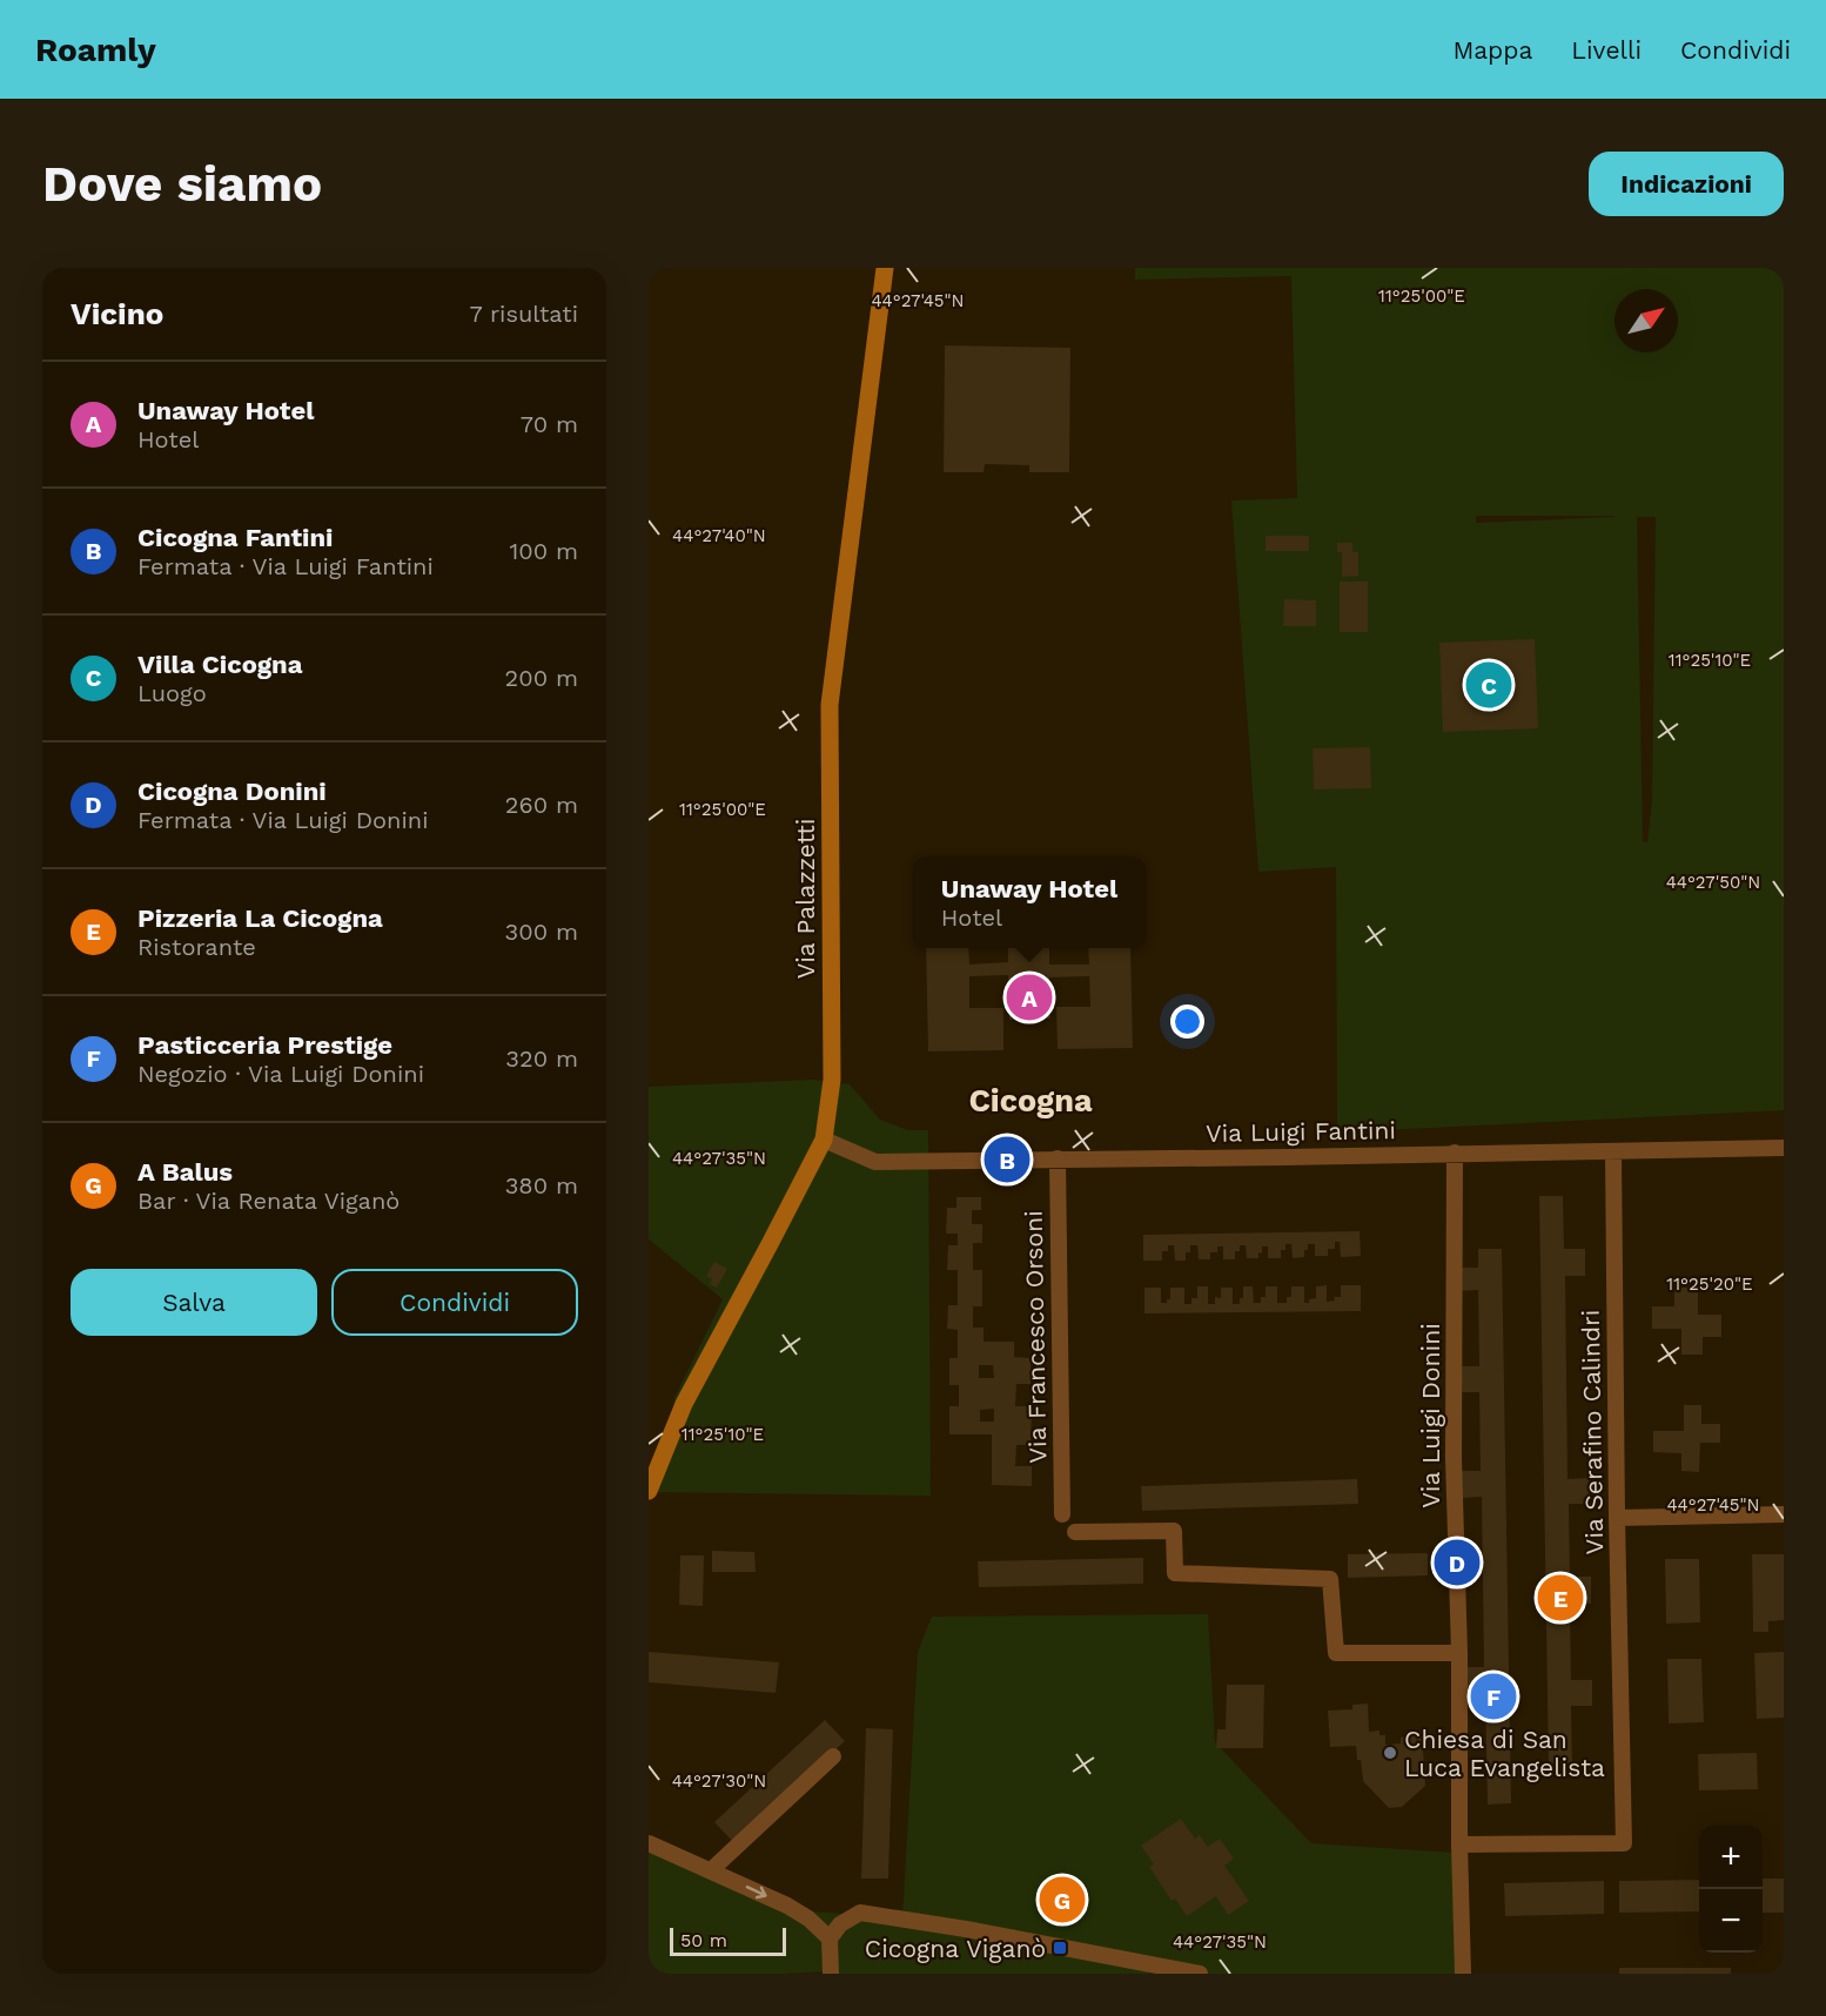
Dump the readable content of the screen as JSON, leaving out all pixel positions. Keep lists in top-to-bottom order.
{
  "streets": {
    "main road": ["Via Palazzetti"],
    "street": [
      "Via Luigi Fantini",
      "Via Francesco Orsoni",
      "Via Luigi Donini",
      "Via Serafino Calindri"
    ]
  },
  "crossings": [
    ["Via Palazzetti", "Via Luigi Fantini"],
    ["Via Luigi Fantini", "Via Francesco Orsoni"],
    ["Via Luigi Fantini", "Via Luigi Donini"],
    ["Via Luigi Fantini", "Via Serafino Calindri"],
    ["Via Luigi Donini", "Via Serafino Calindri"]
  ],
  "districts": ["Cicogna"],
  "places": {
    "other": ["Chiesa di San Luca Evangelista"],
    "transit": ["Cicogna Viganò"]
  },
  "scale_bar": "50 m",
  "north": "top right",
  "page": {
    "header": "Roamly",
    "nav": ["Mappa", "Livelli", "Condividi"],
    "buttons": [
      "Indicazioni",
      ["Salva", "Condividi"]
    ],
    "title": "Dove siamo",
    "heading": ["Vicino", "7 risultati"],
    "list": [
      {
        "mark": "A",
        "name": "Unaway Hotel",
        "note": "Hotel",
        "value": "70 m"
      },
      {
        "mark": "B",
        "name": "Cicogna Fantini",
        "note": "Fermata · Via Luigi Fantini",
        "value": "100 m"
      },
      {
        "mark": "C",
        "name": "Villa Cicogna",
        "note": "Luogo",
        "value": "200 m"
      },
      {
        "mark": "D",
        "name": "Cicogna Donini",
        "note": "Fermata · Via Luigi Donini",
        "value": "260 m"
      },
      {
        "mark": "E",
        "name": "Pizzeria La Cicogna",
        "note": "Ristorante",
        "value": "300 m"
      },
      {
        "mark": "F",
        "name": "Pasticceria Prestige",
        "note": "Negozio · Via Luigi Donini",
        "value": "320 m"
      },
      {
        "mark": "G",
        "name": "A Balus",
        "note": "Bar · Via Renata Viganò",
        "value": "380 m"
      }
    ],
    "pins": [
      "C",
      "A",
      "B",
      "D",
      "E",
      "F",
      "G"
    ],
    "popup": ["Unaway Hotel", "Hotel"],
    "map_buttons": ["+", "−"],
    "scale": "50 m"
  },
  "coordinates": [
    "11°25'00\"E",
    "44°27'45\"N",
    "44°27'40\"N",
    "11°25'10\"E",
    "44°27'50\"N",
    "44°27'35\"N",
    "11°25'20\"E",
    "44°27'30\"N"
  ]
}
